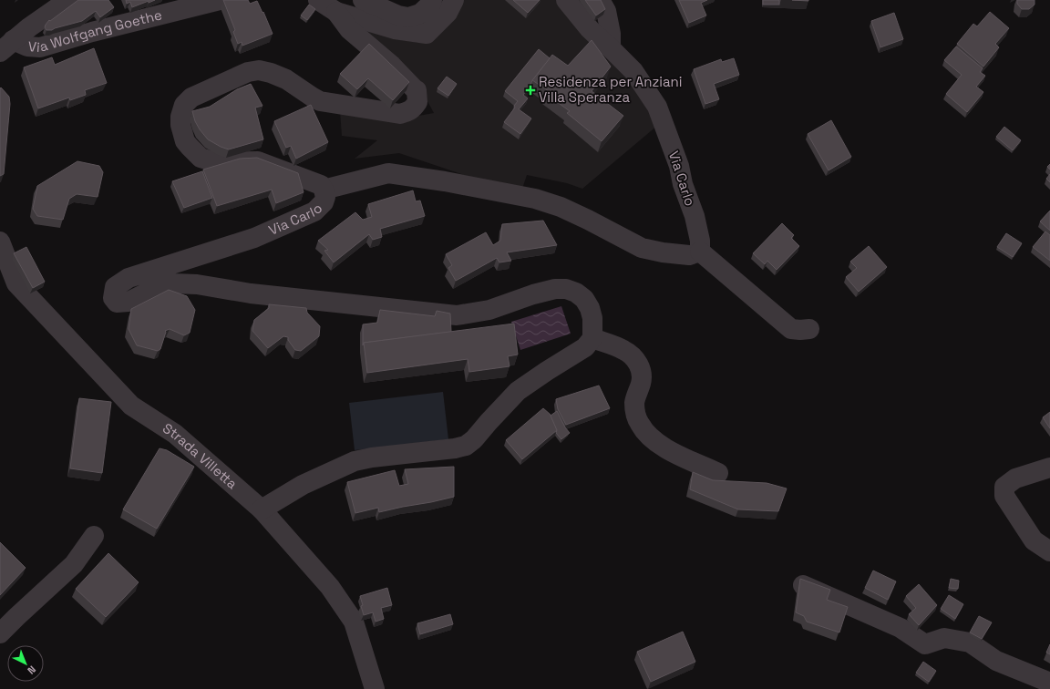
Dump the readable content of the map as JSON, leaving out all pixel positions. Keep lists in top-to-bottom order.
{
  "streets": {
    "street": ["Via Wolfgang Goethe", "Via Carlo", "Strada Villetta"]
  },
  "places": {
    "health": ["Residenza per Anziani Villa Speranza"]
  },
  "north": "bottom right"
}
